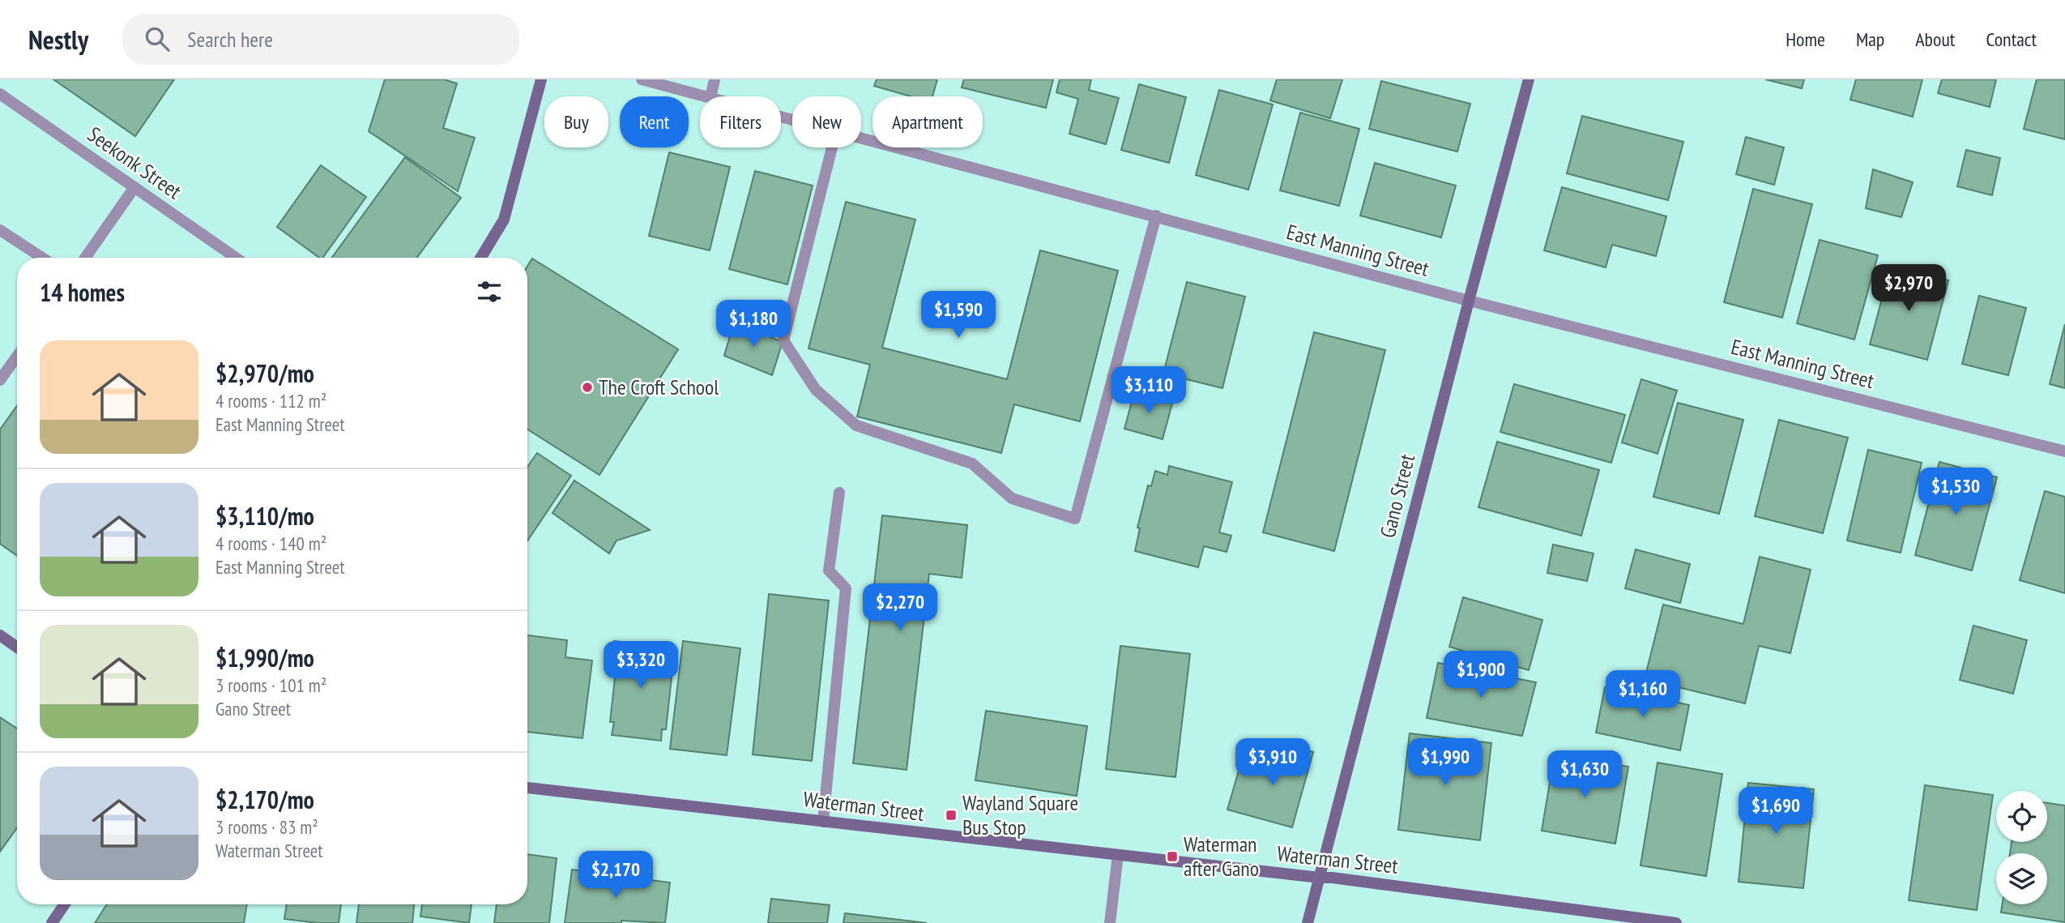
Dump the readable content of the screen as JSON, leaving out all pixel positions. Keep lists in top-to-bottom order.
{
  "streets": {
    "main road": ["Gano Street", "Waterman Street"],
    "street": ["Seekonk Street", "East Manning Street"]
  },
  "crossings": [
    ["East Manning Street", "Gano Street"],
    ["Gano Street", "Waterman Street"]
  ],
  "places": {
    "other": ["The Croft School"],
    "transit": ["Wayland Square Bus Stop", "Waterman after Gano"]
  },
  "page": {
    "header": "Nestly",
    "search": "Search here",
    "nav": [
      "Home",
      "Map",
      "About",
      "Contact"
    ],
    "chip": [
      "Buy",
      "Rent",
      "Filters",
      "New",
      "Apartment"
    ],
    "heading": "14 homes",
    "price": [
      "$2,970",
      "$1,590",
      "$1,180",
      "$3,110",
      "$1,530",
      "$2,270",
      "$3,320",
      "$1,900",
      "$1,160",
      "$3,910",
      "$1,990",
      "$1,630",
      "$1,690",
      "$2,170"
    ],
    "list": [
      {
        "name": "$2,970/mo",
        "note": "4 rooms · 112 m² · East Manning Street"
      },
      {
        "name": "$3,110/mo",
        "note": "4 rooms · 140 m² · East Manning Street"
      },
      {
        "name": "$1,990/mo",
        "note": "3 rooms · 101 m² · Gano Street"
      },
      {
        "name": "$2,170/mo",
        "note": "3 rooms · 83 m² · Waterman Street"
      }
    ]
  }
}
